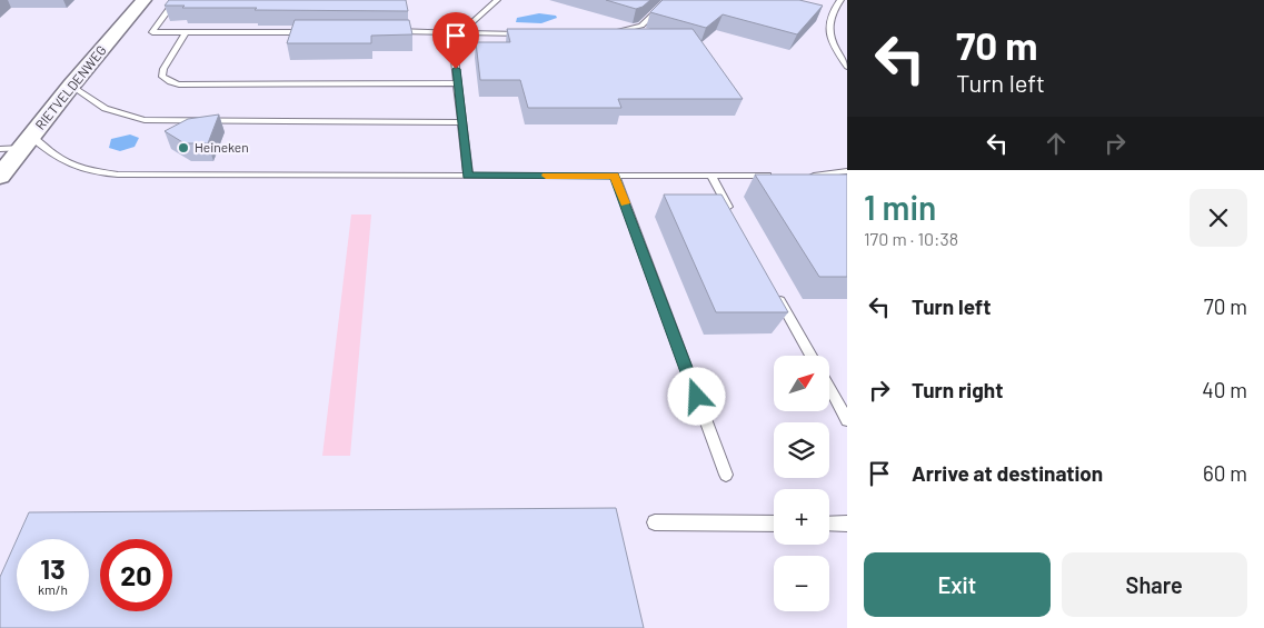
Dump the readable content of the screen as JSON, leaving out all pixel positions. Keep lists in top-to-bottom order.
{
  "streets": {
    "street": ["RIETVELDENWEG"]
  },
  "places": ["Heineken"],
  "north": "top right",
  "page": {
    "turn": ["70 m", "Turn left"],
    "heading": ["1 min", "170 m · 10:38"],
    "list": [
      {
        "name": "Turn left",
        "value": "70 m"
      },
      {
        "name": "Turn right",
        "value": "40 m"
      },
      {
        "name": "Arrive at destination",
        "value": "60 m"
      }
    ],
    "map_buttons": ["+", "−"],
    "speed": "13 km/h",
    "limit": "20",
    "buttons": ["Exit", "Share"]
  }
}
